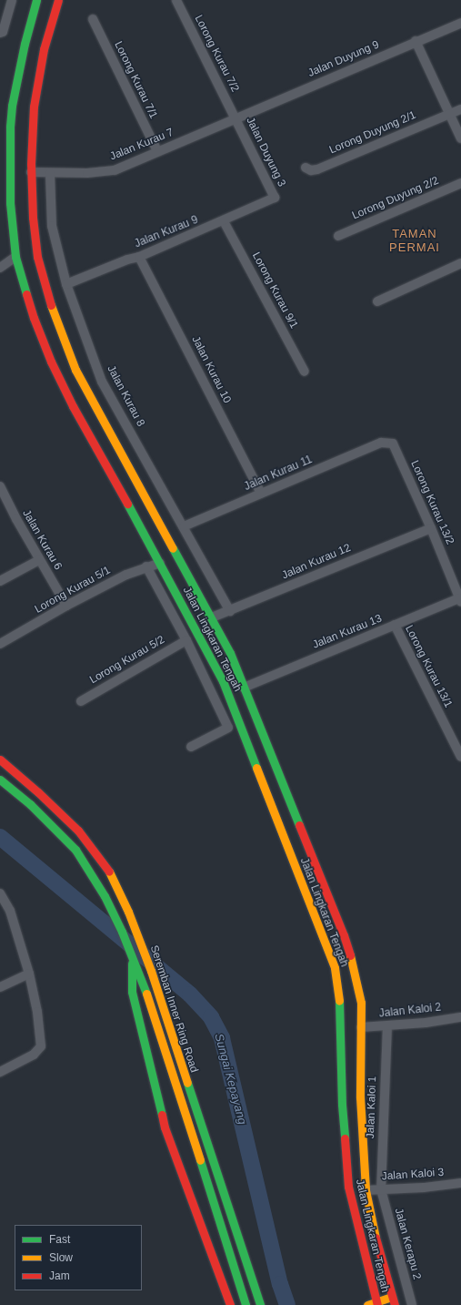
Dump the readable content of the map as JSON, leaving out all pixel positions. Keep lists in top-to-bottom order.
{
  "streets": {
    "street": [
      "Lorong Kurau 7/2",
      "Jalan Duyung 9",
      "Lorong Kurau 7/1",
      "Lorong Duyung 2/1",
      "Jalan Kurau 7",
      "Jalan Duyung 3",
      "Lorong Duyung 2/2",
      "Jalan Kurau 9",
      "Lorong Kurau 9/1",
      "Jalan Kurau 10",
      "Jalan Kurau 8",
      "Jalan Kurau 11",
      "Lorong Kurau 13/2",
      "Jalan Kurau 6",
      "Jalan Kurau 12",
      "Lorong Kurau 5/1",
      "Jalan Kurau 13",
      "Jalan Lingkaran Tengah",
      "Lorong Kurau 5/2",
      "Lorong Kurau 13/1",
      "Seremban Inner Ring Road",
      "Jalan Kaloi 2",
      "Jalan Kaloi 1",
      "Jalan Kaloi 3",
      "Jalan Kerapu 2"
    ]
  },
  "crossings": [
    ["Lorong Kurau 7/2", "Jalan Duyung 9"],
    ["Lorong Kurau 7/2", "Jalan Kurau 7"],
    ["Lorong Kurau 7/2", "Jalan Duyung 3"],
    ["Jalan Duyung 9", "Jalan Kurau 7"],
    ["Jalan Duyung 9", "Jalan Duyung 3"],
    ["Lorong Kurau 7/1", "Jalan Kurau 7"],
    ["Jalan Kurau 7", "Jalan Duyung 3"],
    ["Jalan Kurau 7", "Jalan Kurau 8"],
    ["Jalan Kurau 7", "Jalan Lingkaran Tengah"],
    ["Jalan Duyung 3", "Jalan Kurau 9"],
    ["Jalan Kurau 9", "Lorong Kurau 9/1"],
    ["Jalan Kurau 9", "Jalan Kurau 10"],
    ["Jalan Kurau 9", "Jalan Kurau 8"],
    ["Jalan Kurau 10", "Jalan Kurau 11"],
    ["Jalan Kurau 8", "Jalan Kurau 11"],
    ["Jalan Kurau 8", "Jalan Kurau 12"],
    ["Jalan Kurau 11", "Lorong Kurau 13/2"],
    ["Lorong Kurau 13/2", "Jalan Kurau 12"],
    ["Lorong Kurau 13/2", "Jalan Kurau 13"],
    ["Jalan Kurau 6", "Lorong Kurau 5/1"],
    ["Jalan Kurau 12", "Jalan Lingkaran Tengah"],
    ["Lorong Kurau 5/1", "Jalan Lingkaran Tengah"],
    ["Jalan Kurau 13", "Jalan Lingkaran Tengah"],
    ["Jalan Kurau 13", "Lorong Kurau 13/1"],
    ["Jalan Lingkaran Tengah", "Jalan Kaloi 2"],
    ["Jalan Lingkaran Tengah", "Jalan Kaloi 3"],
    ["Jalan Kaloi 2", "Jalan Kaloi 1"],
    ["Jalan Kaloi 1", "Jalan Kaloi 3"],
    ["Jalan Kaloi 1", "Jalan Kerapu 2"],
    ["Jalan Kaloi 3", "Jalan Kerapu 2"]
  ],
  "districts": ["TAMAN PERMAI"],
  "water": ["Sungai Kepayang"],
  "legend": ["Fast", "Slow", "Jam"]
}
